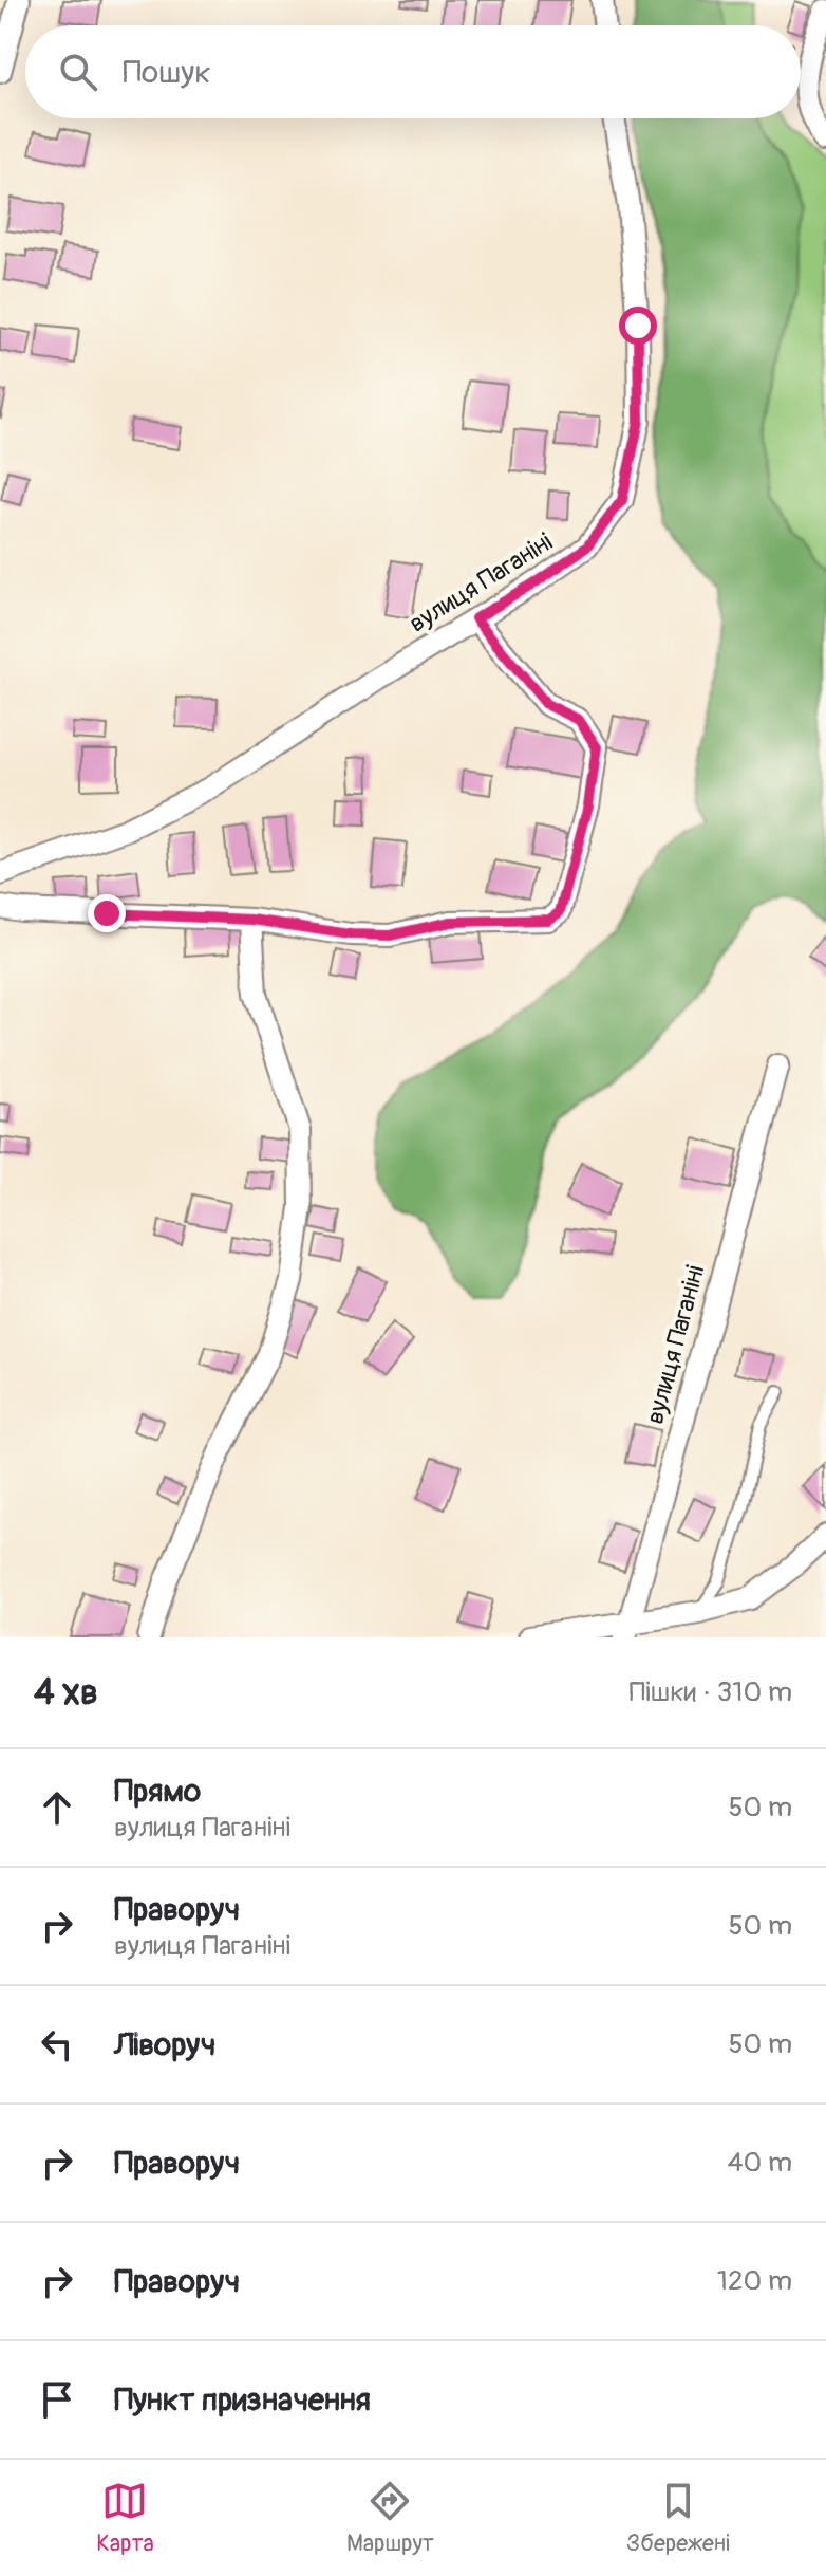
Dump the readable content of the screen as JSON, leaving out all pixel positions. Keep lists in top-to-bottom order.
{
  "streets": {
    "street": ["вулиця Паганіні"]
  },
  "page": {
    "search": "Пошук",
    "heading": ["4 хв", "Пішки · 310 m"],
    "list": [
      ["Прямо", "вулиця Паганіні", "50 m"],
      ["Праворуч", "вулиця Паганіні", "50 m"],
      ["Ліворуч", "50 m"],
      ["Праворуч", "40 m"],
      ["Праворуч", "120 m"],
      "Пункт призначення"
    ],
    "nav": ["Карта", "Маршрут", "Збережені"]
  }
}
